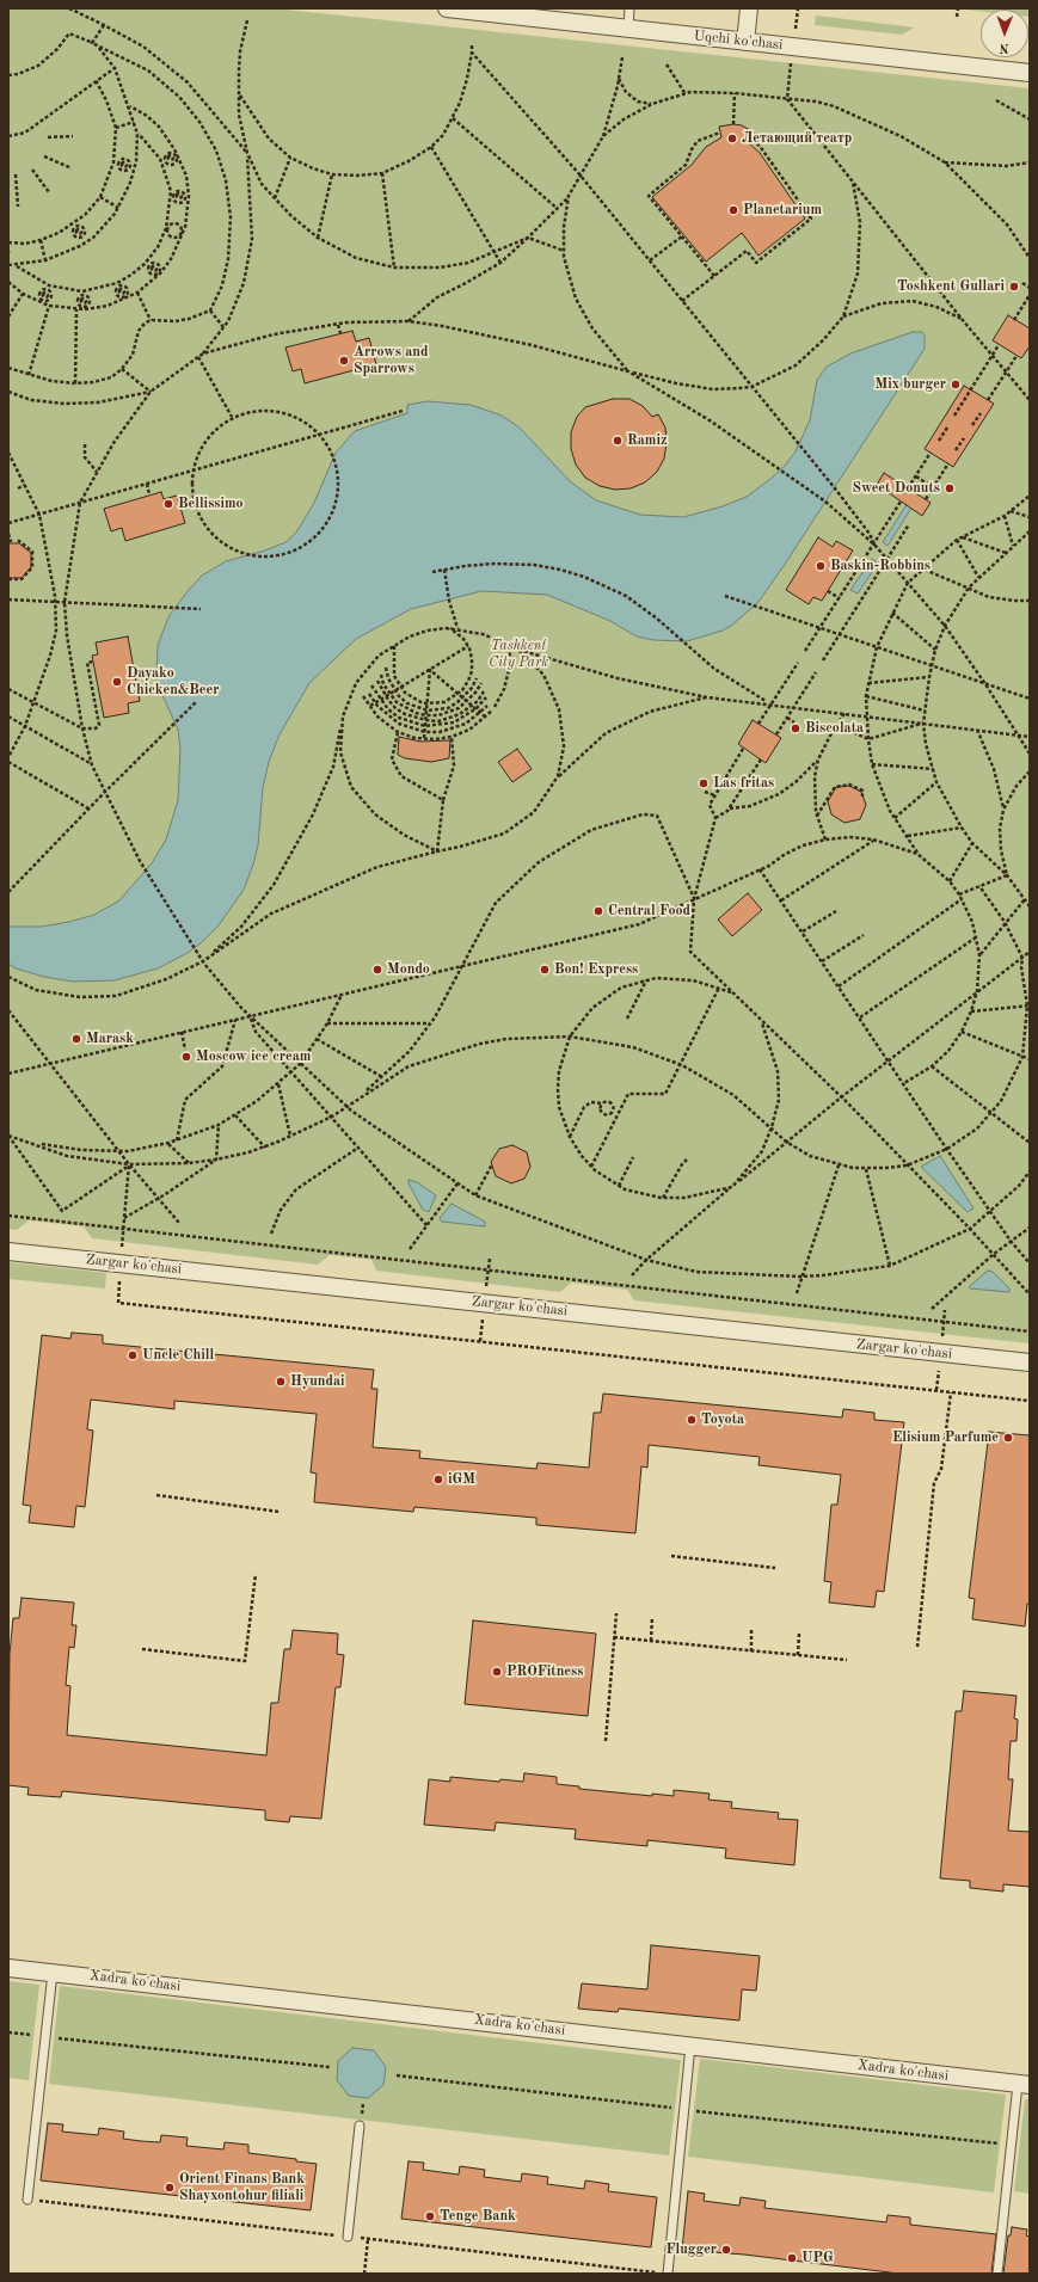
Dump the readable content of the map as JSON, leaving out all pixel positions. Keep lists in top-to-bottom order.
{
  "streets": {
    "street": ["Uqchi ko'chasi", "Zargar ko'chasi", "Xadra ko'chasi"]
  },
  "parks": ["Tashkent City Park"],
  "places": [
    "Летающий театр",
    "Planetarium",
    "Toshkent Gullari",
    "Arrows and Sparrows",
    "Mix burger",
    "Ramiz",
    "Sweet Donuts",
    "Bellissimo",
    "Baskin-Robbins",
    "Dayako Chicken&Beer",
    "Biscolata",
    "Las fritas",
    "Central Food",
    "Mondo",
    "Bon! Express",
    "Marask",
    "Moscow ice cream",
    "Uncle Chill",
    "Hyundai",
    "Toyota",
    "Elisium Parfume",
    "iGM",
    "PROFitness",
    "Orient Finans Bank Shayxontohur filiali",
    "Tenge Bank",
    "Flugger",
    "UPG"
  ],
  "north": "bottom"
}
